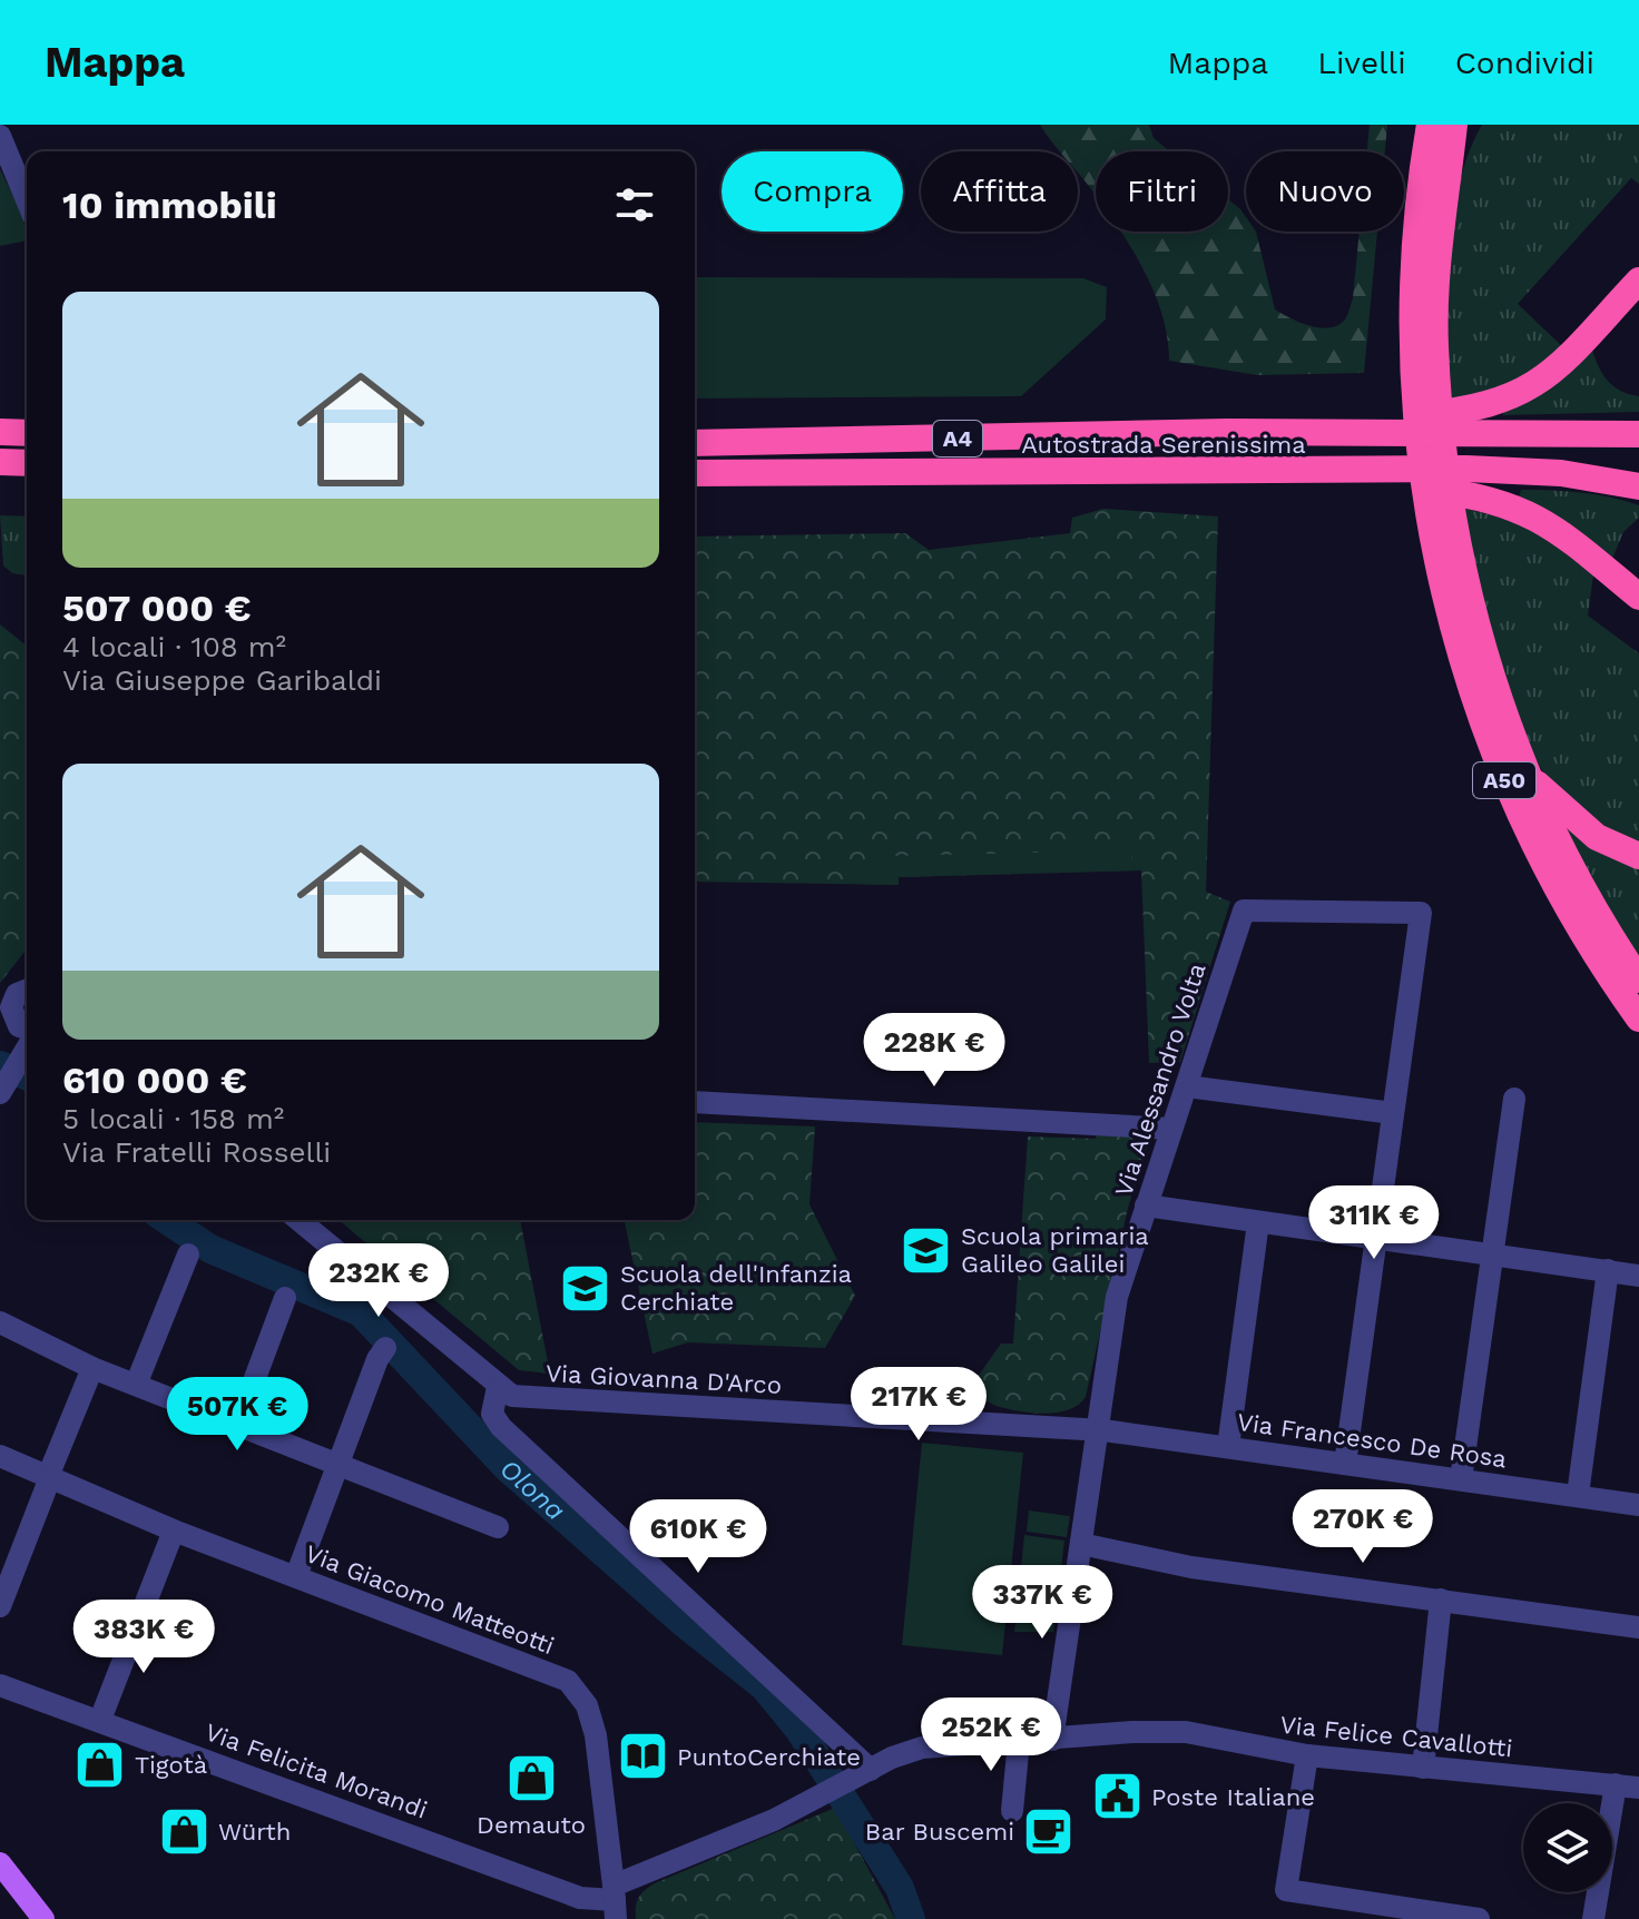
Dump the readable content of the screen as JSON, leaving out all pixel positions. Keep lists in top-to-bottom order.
{
  "streets": {
    "highway": ["A4", "Autostrada Serenissima", "A50"],
    "street": [
      "Via Alessandro Volta",
      "Via Giovanna D'Arco",
      "Via Francesco De Rosa",
      "Via Giacomo Matteotti",
      "Via Felice Cavallotti",
      "Via Felicita Morandi"
    ]
  },
  "crossings": [
    ["Via Alessandro Volta", "Via Giovanna D'Arco"],
    ["Via Alessandro Volta", "Via Francesco De Rosa"],
    ["Via Alessandro Volta", "Via Felice Cavallotti"],
    ["Via Giovanna D'Arco", "Via Francesco De Rosa"],
    ["Via Giacomo Matteotti", "Via Felice Cavallotti"],
    ["Via Giacomo Matteotti", "Via Felicita Morandi"],
    ["Via Felice Cavallotti", "Via Felicita Morandi"]
  ],
  "water": ["Olona"],
  "places": {
    "school or university": ["Scuola primaria Galileo Galilei", "Scuola dell'Infanzia Cerchiate"],
    "library": ["PuntoCerchiate"],
    "shop": ["Tigotà", "Demauto", "Würth"],
    "public building": ["Poste Italiane"],
    "cafe": ["Bar Buscemi"]
  },
  "page": {
    "header": "Mappa",
    "nav": ["Mappa", "Livelli", "Condividi"],
    "chip": [
      "Compra",
      "Affitta",
      "Filtri",
      "Nuovo"
    ],
    "heading": "10 immobili",
    "list": [
      {
        "name": "507 000 €",
        "note": "4 locali · 108 m² · Via Giuseppe Garibaldi"
      },
      {
        "name": "610 000 €",
        "note": "5 locali · 158 m² · Via Fratelli Rosselli"
      }
    ],
    "price": [
      "228K €",
      "311K €",
      "232K €",
      "217K €",
      "507K €",
      "270K €",
      "610K €",
      "337K €",
      "383K €",
      "252K €"
    ]
  }
}
